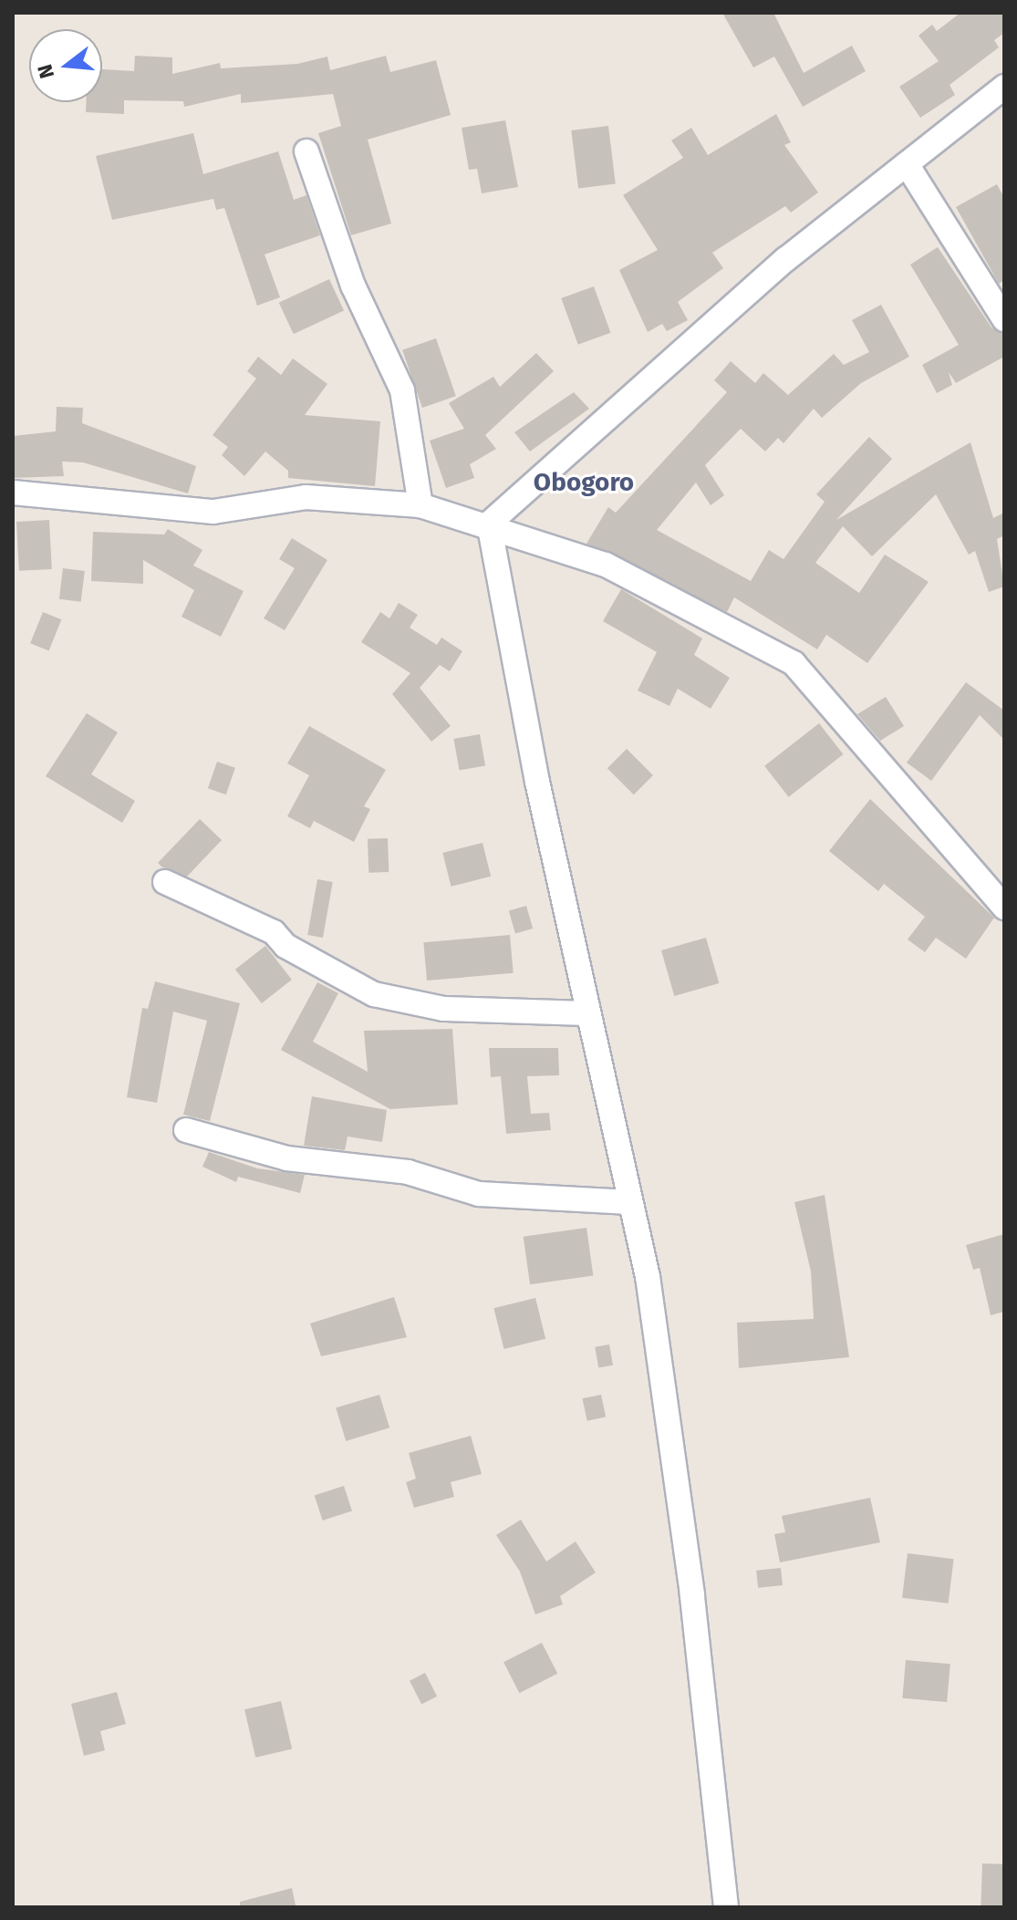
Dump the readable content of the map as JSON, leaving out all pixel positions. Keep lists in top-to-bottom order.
{
  "districts": ["Obogoro"],
  "north": "left"
}
